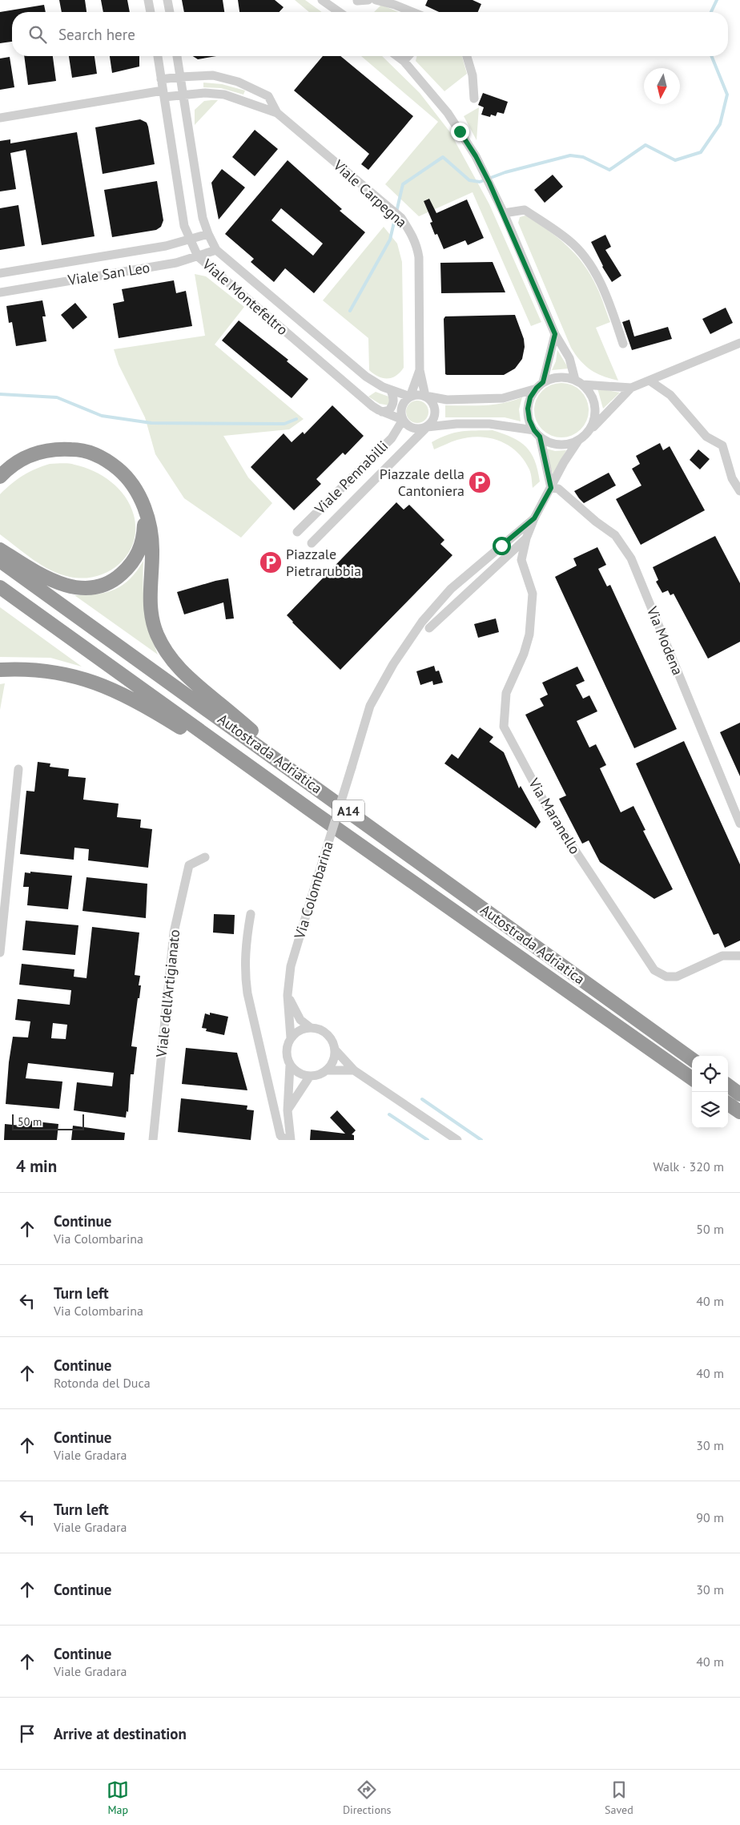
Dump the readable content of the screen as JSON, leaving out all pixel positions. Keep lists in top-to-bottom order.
{
  "streets": {
    "highway": ["Autostrada Adriatica", "A14"],
    "street": [
      "Viale Carpegna",
      "Viale San Leo",
      "Viale Montefeltro",
      "Viale Pennabilli",
      "Via Modena",
      "Via Maranello",
      "Via Colombarina",
      "Viale dell'Artigianato"
    ]
  },
  "crossings": [
    ["Viale Carpegna", "Viale Montefeltro"],
    ["Viale Carpegna", "Viale Pennabilli"],
    ["Viale San Leo", "Viale Montefeltro"],
    ["Viale Montefeltro", "Viale Pennabilli"],
    ["Via Modena", "Via Colombarina"],
    ["Via Maranello", "Via Colombarina"]
  ],
  "places": {
    "parking": ["Piazzale della Cantoniera", "Piazzale Pietrarubbia"]
  },
  "scale_bar": "50 m",
  "north": "bottom",
  "page": {
    "search": "Search here",
    "scale": "50 m",
    "heading": ["4 min", "Walk · 320 m"],
    "list": [
      ["Continue", "Via Colombarina", "50 m"],
      ["Turn left", "Via Colombarina", "40 m"],
      ["Continue", "Rotonda del Duca", "40 m"],
      ["Continue", "Viale Gradara", "30 m"],
      ["Turn left", "Viale Gradara", "90 m"],
      ["Continue", "30 m"],
      ["Continue", "Viale Gradara", "40 m"],
      "Arrive at destination"
    ],
    "nav": ["Map", "Directions", "Saved"]
  }
}
